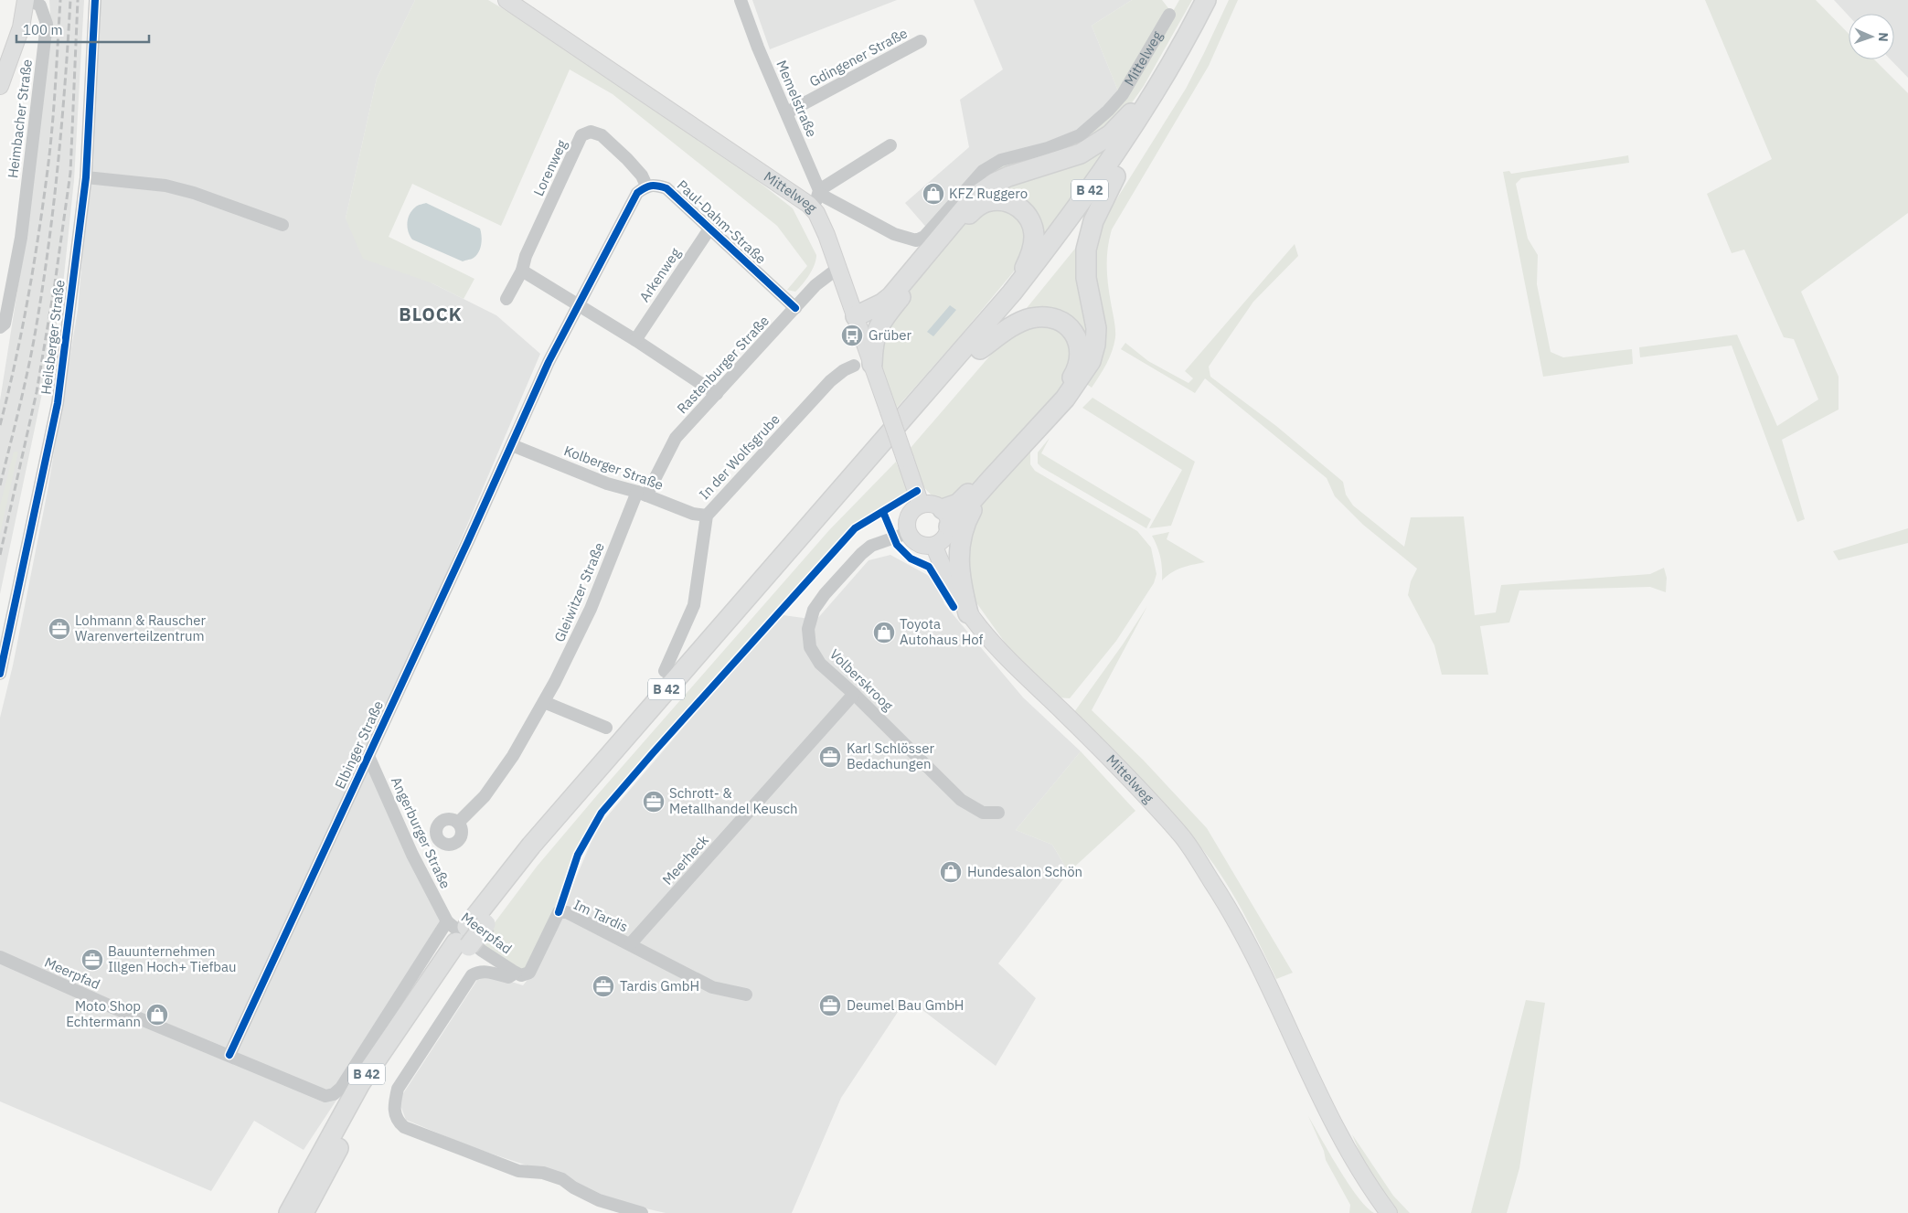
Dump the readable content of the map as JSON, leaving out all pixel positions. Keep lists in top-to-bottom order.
{
  "streets": {
    "highway": ["B 42"],
    "main road": ["Mittelweg"],
    "street": [
      "Gdingener Straße",
      "Memelstraße",
      "Heimbacher Straße",
      "Lorenweg",
      "Paul-Dahm-Straße",
      "Arkenweg",
      "Heilsberger Straße",
      "Rastenburger Straße",
      "In der Wolfsgrube",
      "Kolberger Straße",
      "Gleiwitzer Straße",
      "Volberskroog",
      "Elbinger Straße",
      "Angerburger Straße",
      "Meerheck",
      "Im Tardis",
      "Meerpfad"
    ]
  },
  "crossings": [
    ["Gdingener Straße", "Memelstraße"],
    ["Mittelweg", "Memelstraße"],
    ["Mittelweg", "Rastenburger Straße"],
    ["Mittelweg", "In der Wolfsgrube"],
    ["Mittelweg", "Volberskroog"],
    ["Lorenweg", "Paul-Dahm-Straße"],
    ["Paul-Dahm-Straße", "Arkenweg"],
    ["Paul-Dahm-Straße", "Rastenburger Straße"],
    ["Rastenburger Straße", "Kolberger Straße"],
    ["Rastenburger Straße", "Gleiwitzer Straße"],
    ["In der Wolfsgrube", "Kolberger Straße"],
    ["Kolberger Straße", "Gleiwitzer Straße"],
    ["Kolberger Straße", "Elbinger Straße"],
    ["Volberskroog", "Meerheck"],
    ["Elbinger Straße", "Angerburger Straße"],
    ["Elbinger Straße", "Meerpfad"],
    ["Angerburger Straße", "Meerpfad"],
    ["Meerheck", "Im Tardis"],
    ["Im Tardis", "Meerpfad"]
  ],
  "districts": ["BLOCK"],
  "places": {
    "shop": [
      "KFZ Ruggero",
      "Toyota Autohaus Hof",
      "Hundesalon Schön",
      "Moto Shop Echtermann"
    ],
    "bus stop": ["Grüber"],
    "office": [
      "Lohmann & Rauscher Warenverteilzentrum",
      "Karl Schlösser Bedachungen",
      "Schrott- & Metallhandel Keusch",
      "Bauunternehmen Illgen Hoch+ Tiefbau",
      "Tardis GmbH",
      "Deumel Bau GmbH"
    ]
  },
  "scale_bar": "100 m",
  "north": "right"
}
